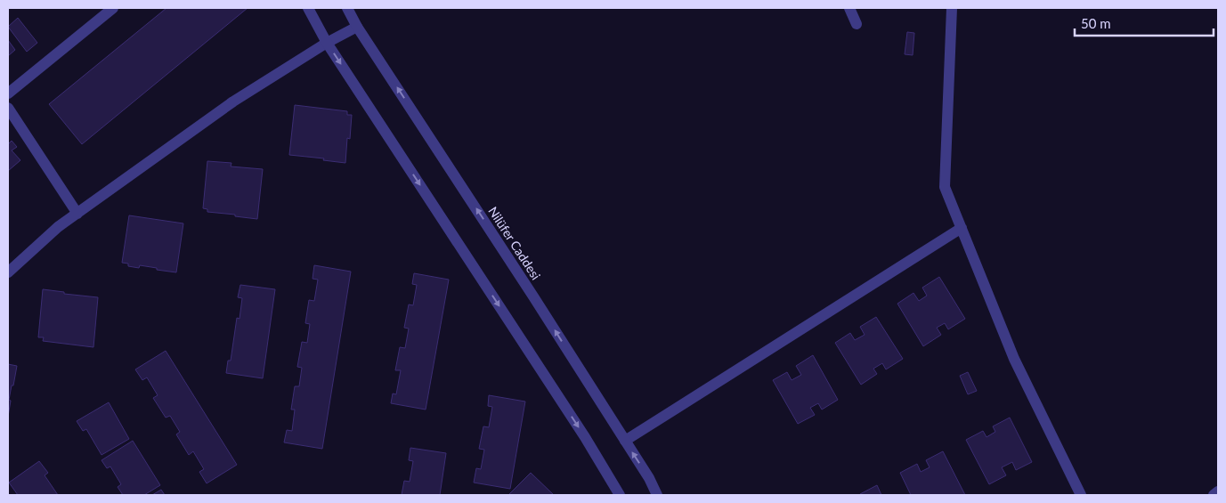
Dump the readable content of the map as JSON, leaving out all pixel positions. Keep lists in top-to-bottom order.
{
  "streets": {
    "street": ["Nilüfer Caddesi"]
  },
  "scale_bar": "50 m"
}
